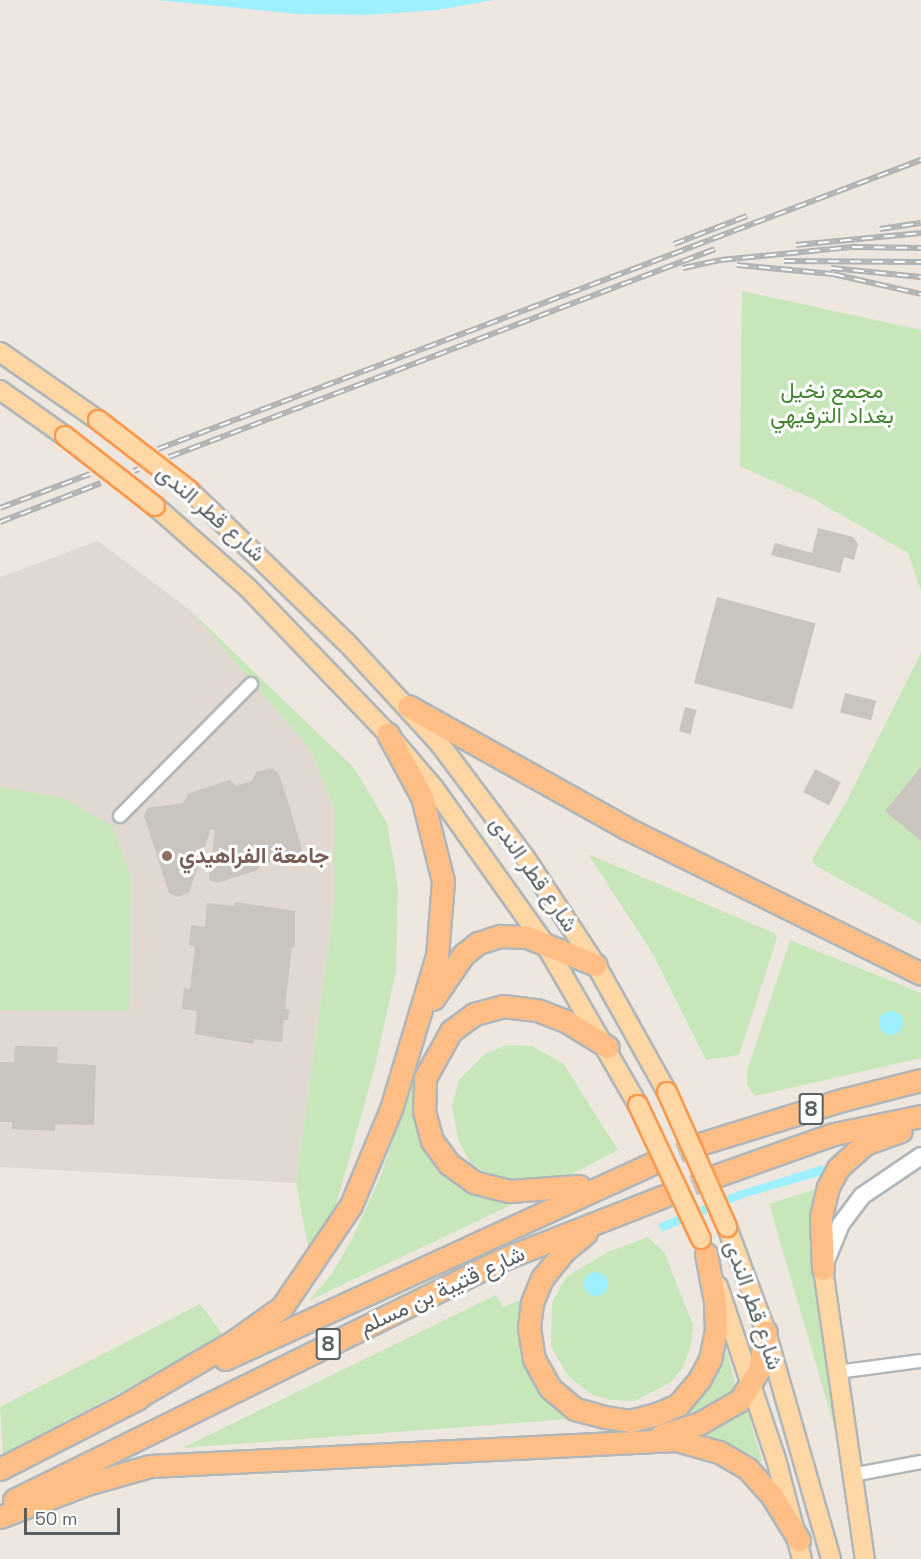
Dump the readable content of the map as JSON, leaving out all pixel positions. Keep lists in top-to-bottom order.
{
  "streets": {
    "highway": ["8", "شارع قتيبة بن مسلم"],
    "main road": ["شارع قطر الندى"]
  },
  "parks": ["مجمع نخيل بغداد الترفيهي"],
  "places": ["جامعة الفراهيدي"],
  "scale_bar": "50 m"
}
